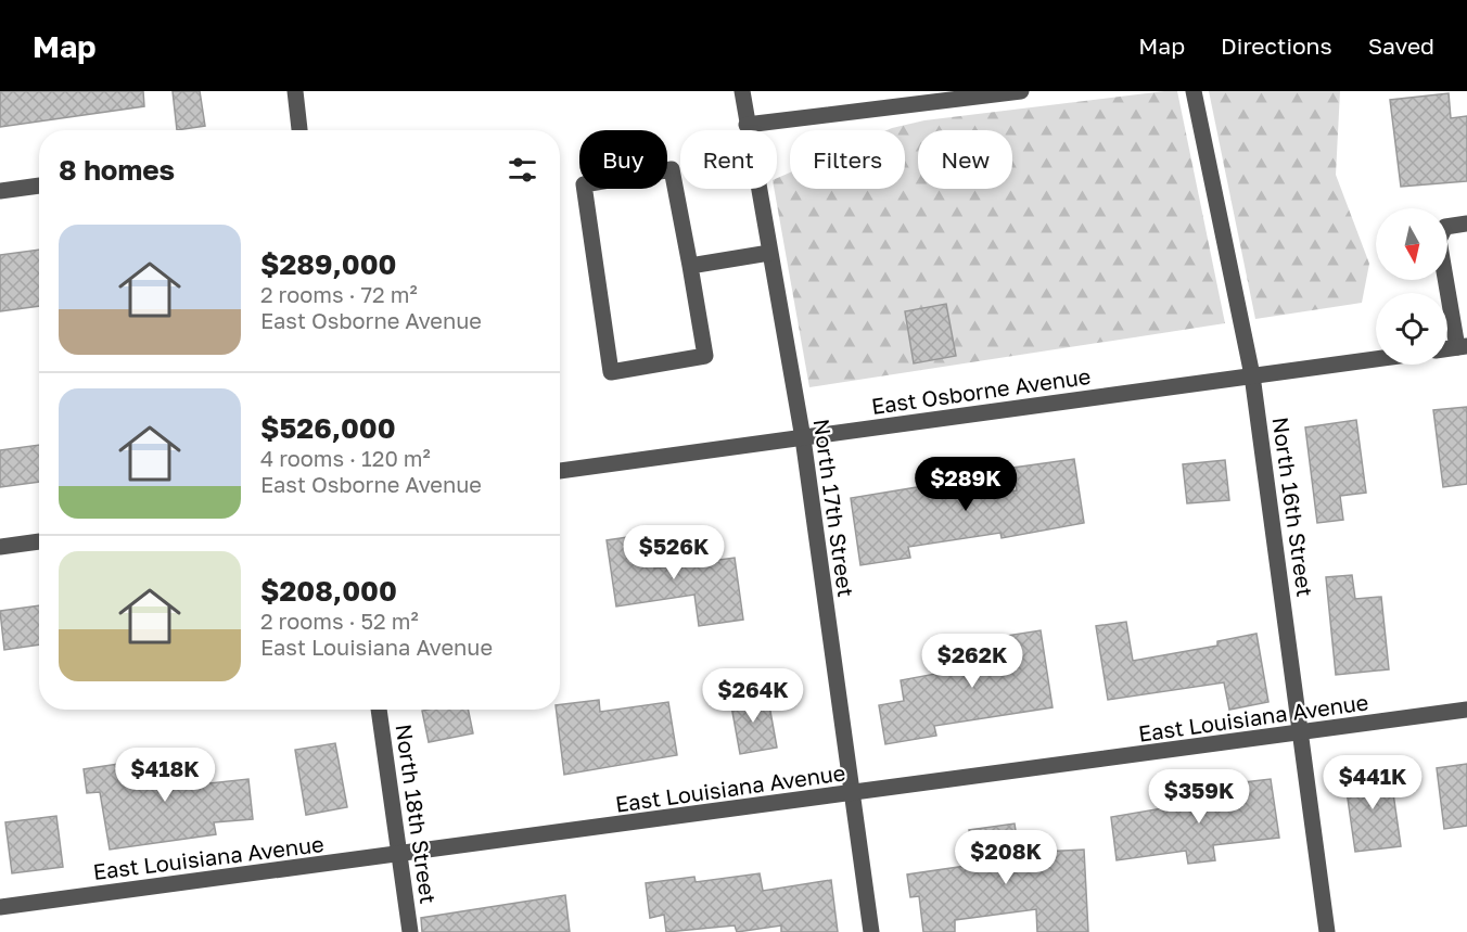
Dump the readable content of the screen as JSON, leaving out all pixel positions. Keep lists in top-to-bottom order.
{
  "streets": {
    "street": [
      "East Osborne Avenue",
      "North 16th Street",
      "North 17th Street",
      "East Louisiana Avenue",
      "North 18th Street"
    ]
  },
  "crossings": [
    ["East Osborne Avenue", "North 16th Street"],
    ["East Osborne Avenue", "North 17th Street"],
    ["North 16th Street", "East Louisiana Avenue"],
    ["North 17th Street", "East Louisiana Avenue"],
    ["East Louisiana Avenue", "North 18th Street"]
  ],
  "north": "bottom",
  "page": {
    "header": "Map",
    "nav": ["Map", "Directions", "Saved"],
    "chip": [
      "Buy",
      "Rent",
      "Filters",
      "New"
    ],
    "heading": "8 homes",
    "list": [
      {
        "name": "$289,000",
        "note": "2 rooms · 72 m² · East Osborne Avenue"
      },
      {
        "name": "$526,000",
        "note": "4 rooms · 120 m² · East Osborne Avenue"
      },
      {
        "name": "$208,000",
        "note": "2 rooms · 52 m² · East Louisiana Avenue"
      }
    ],
    "price": [
      "$289K",
      "$526K",
      "$262K",
      "$264K",
      "$418K",
      "$441K",
      "$359K",
      "$208K"
    ]
  }
}
